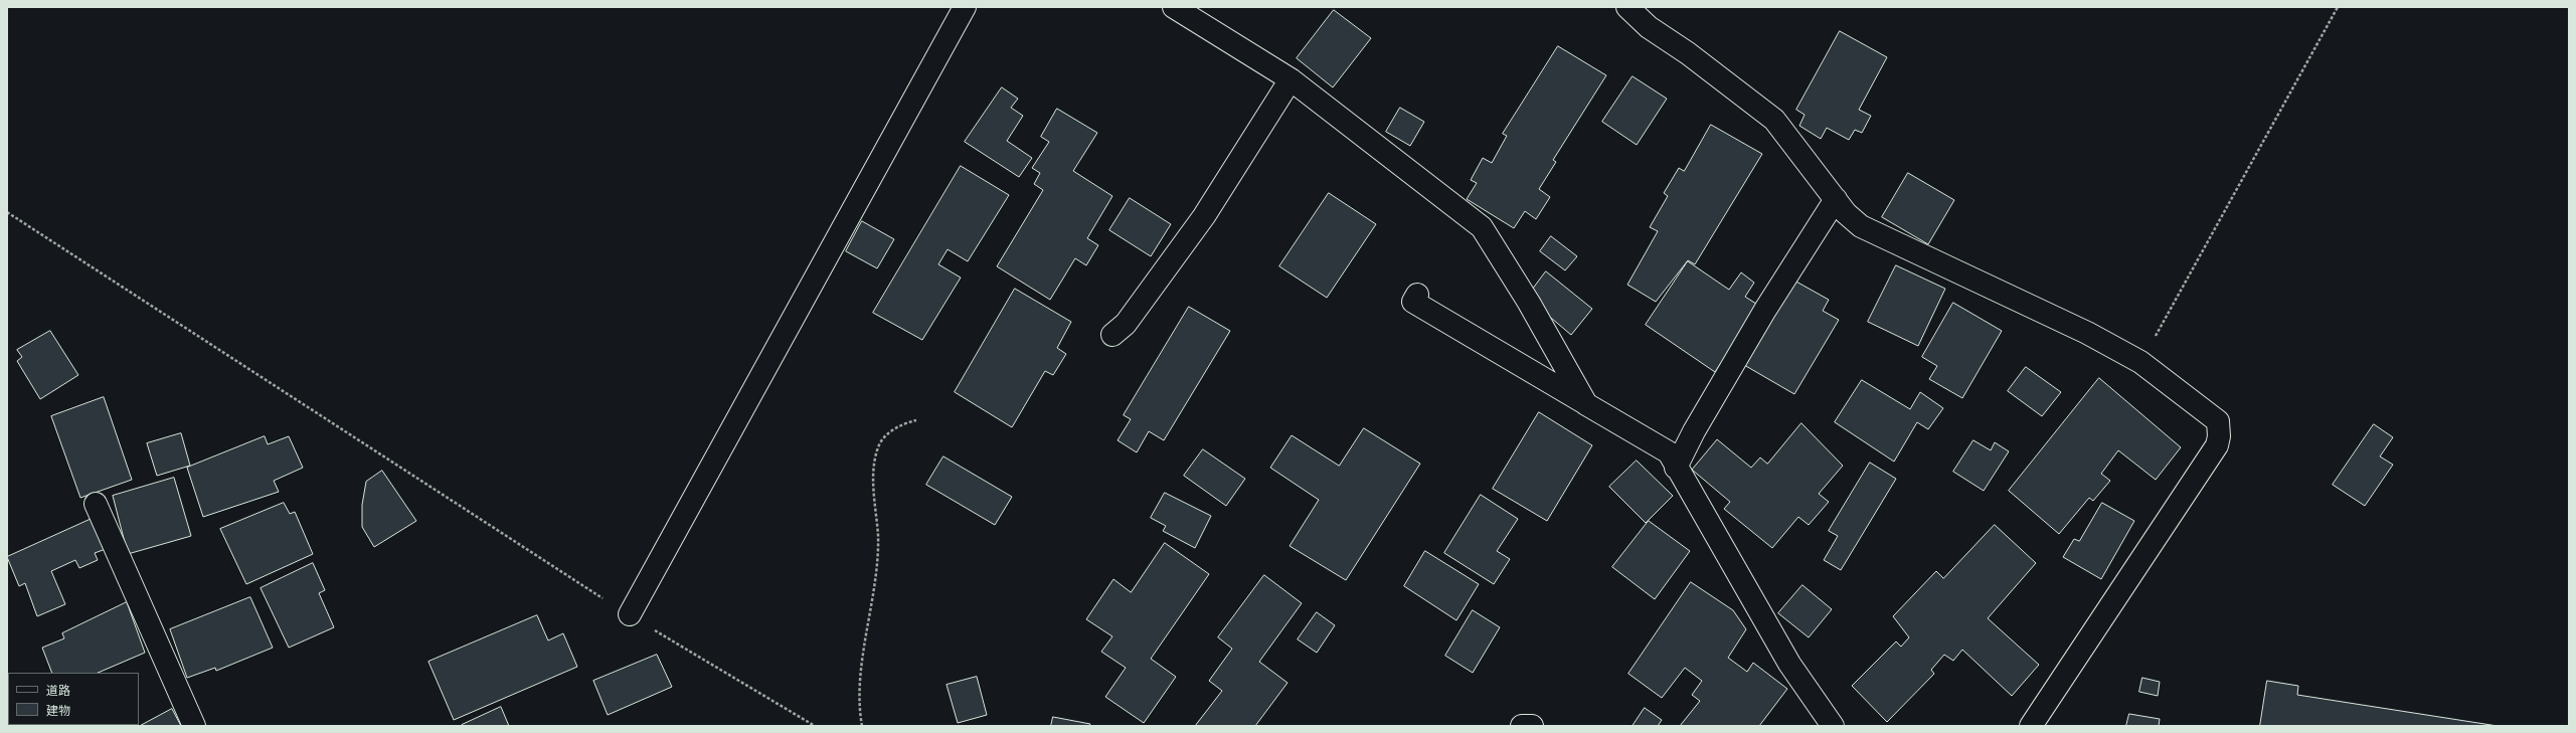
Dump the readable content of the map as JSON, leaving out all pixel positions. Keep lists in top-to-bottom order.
{
  "legend": ["道路", "建物"]
}
